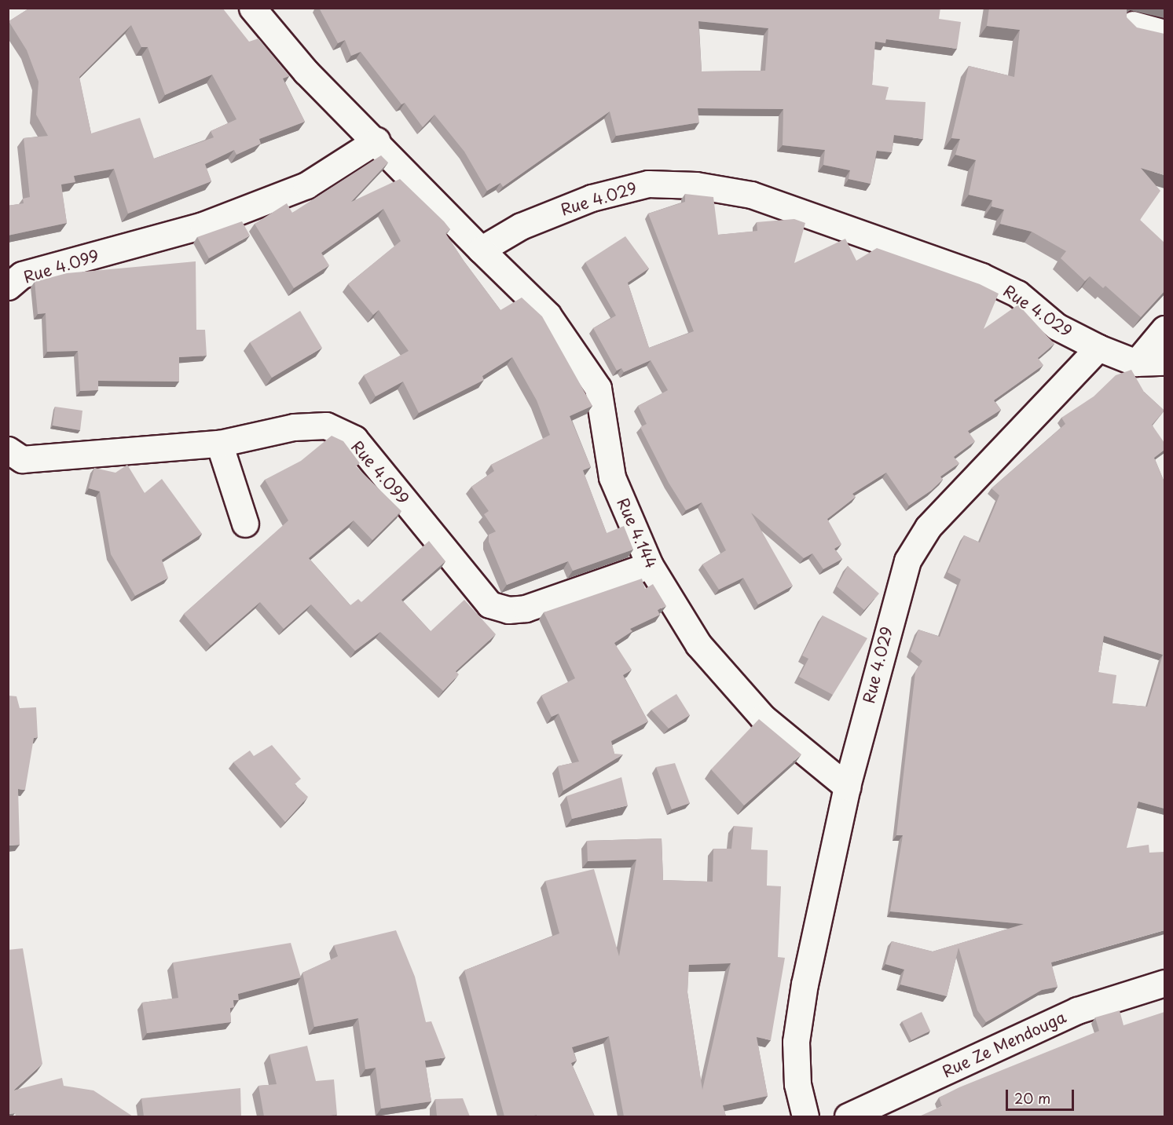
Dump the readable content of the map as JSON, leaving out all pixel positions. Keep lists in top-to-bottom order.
{
  "streets": {
    "street": [
      "Rue 4.029",
      "Rue 4.099",
      "Rue 4.144",
      "Rue Ze Mendouga"
    ]
  },
  "crossings": [
    ["Rue 4.029", "Rue 4.144"],
    ["Rue 4.099", "Rue 4.144"]
  ],
  "scale_bar": "20 m"
}
